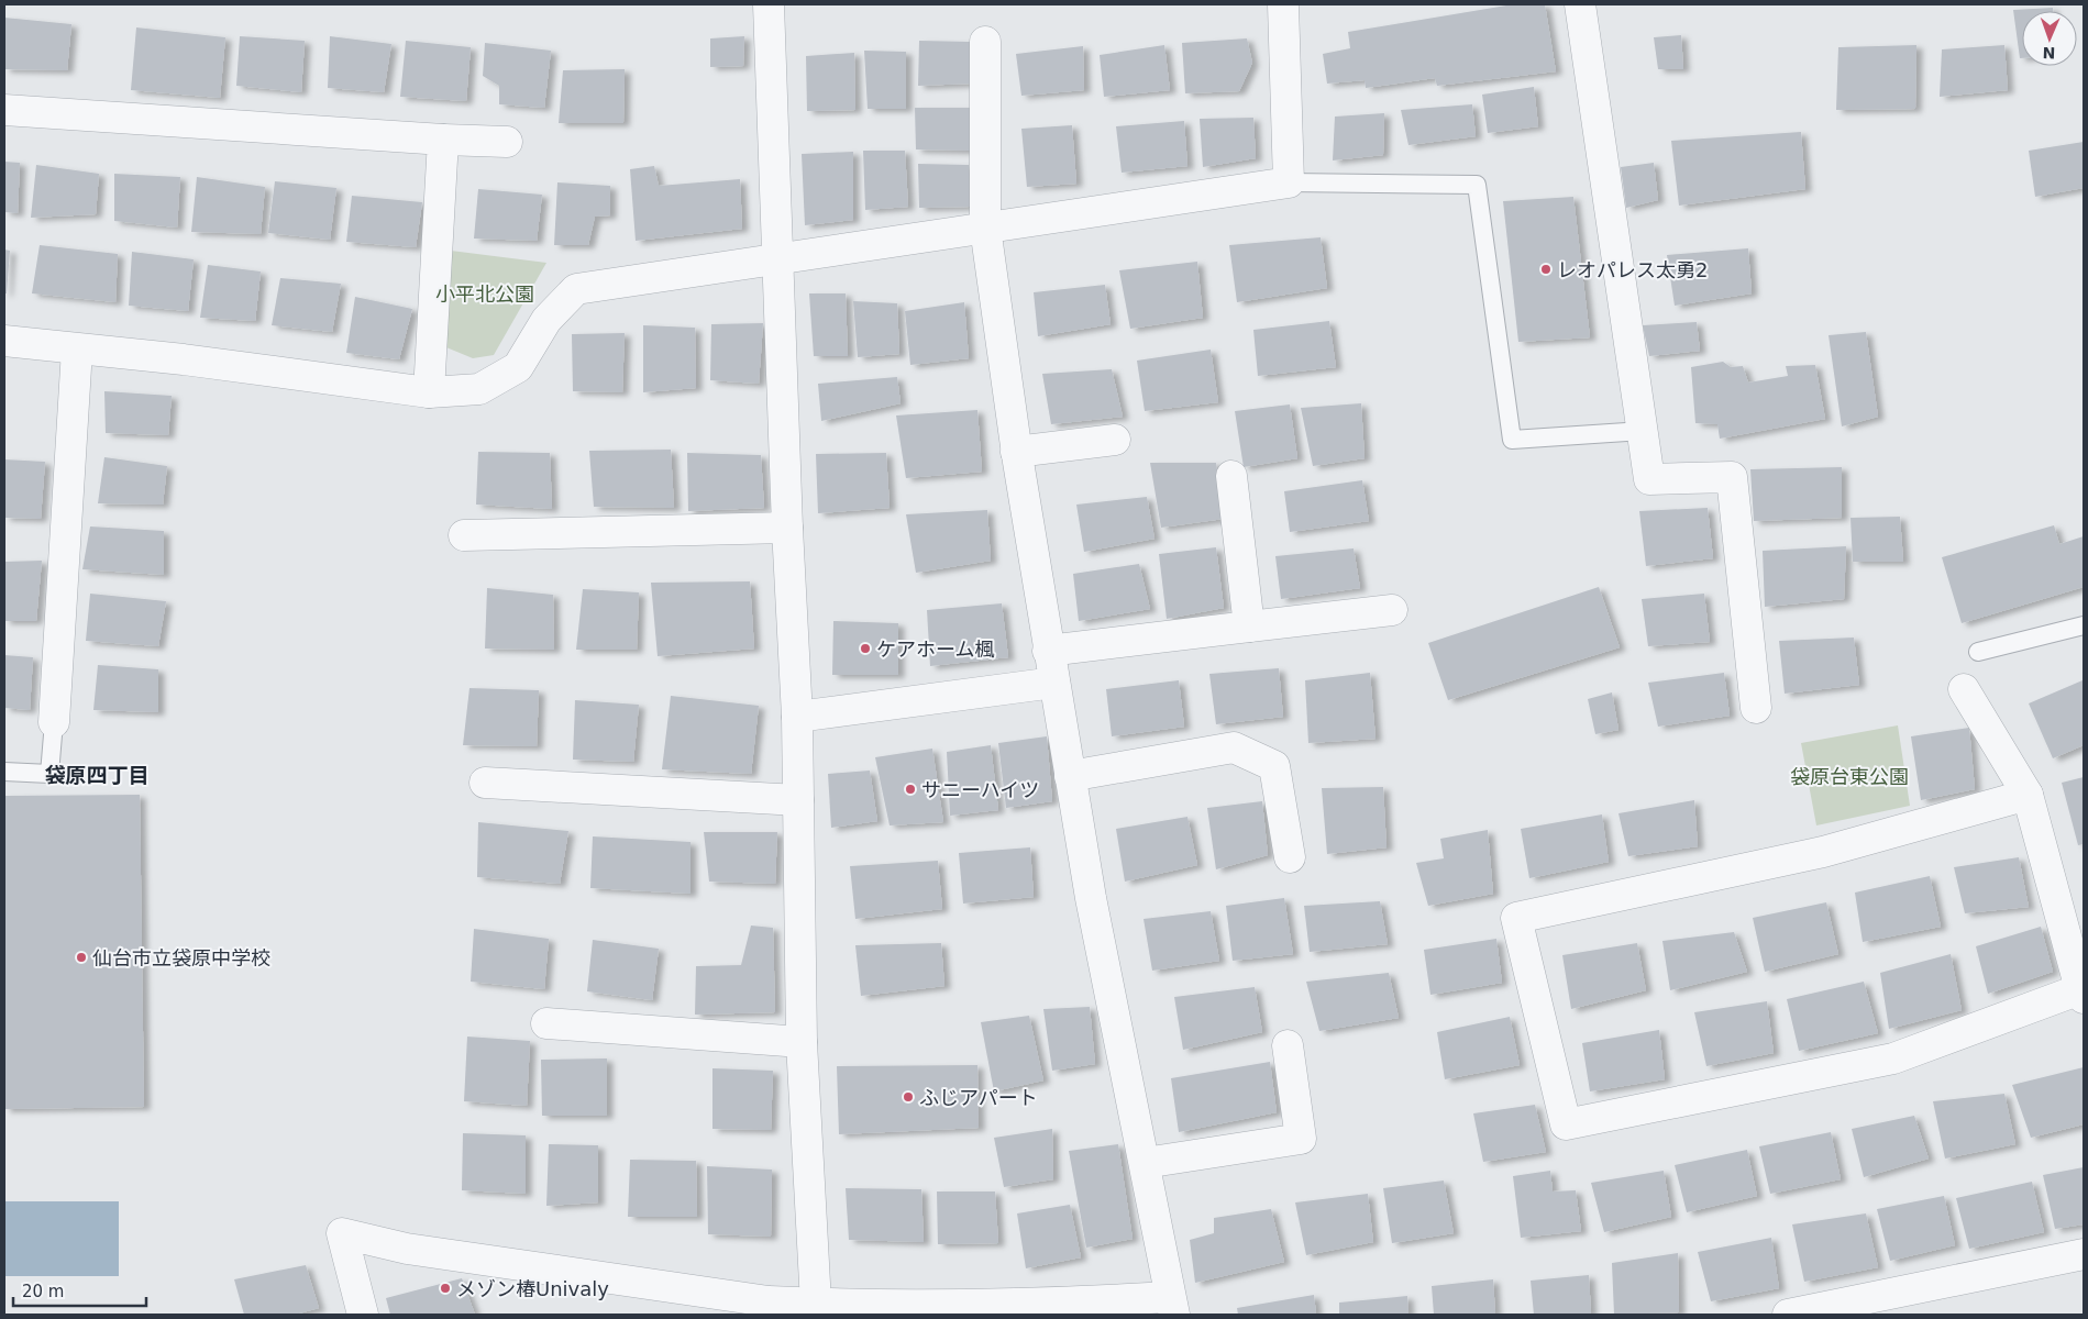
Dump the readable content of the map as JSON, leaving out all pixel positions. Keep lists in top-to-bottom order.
{
  "districts": ["袋原四丁目"],
  "parks": ["小平北公園", "袋原台東公園"],
  "places": [
    "レオパレス太勇2",
    "ケアホーム楓",
    "サニーハイツ",
    "仙台市立袋原中学校",
    "ふじアパート",
    "メゾン椿Univaly"
  ],
  "scale_bar": "20 m",
  "north": "bottom"
}
